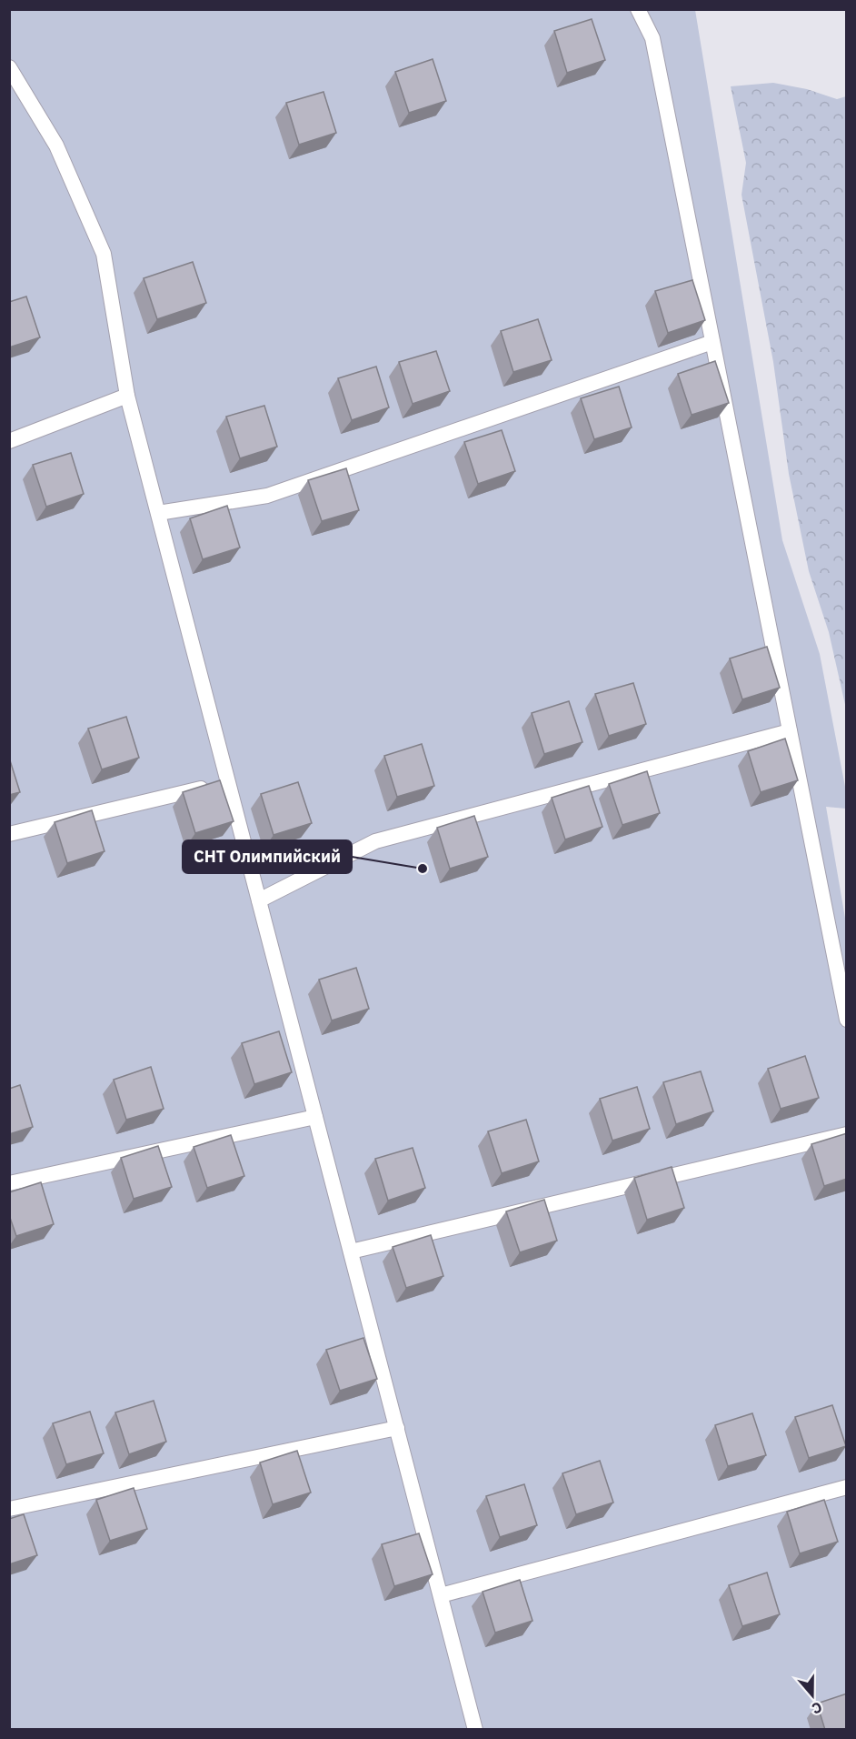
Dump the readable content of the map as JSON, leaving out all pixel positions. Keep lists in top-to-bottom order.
{
  "places": ["СНТ Олимпийский"],
  "north": "bottom"
}
